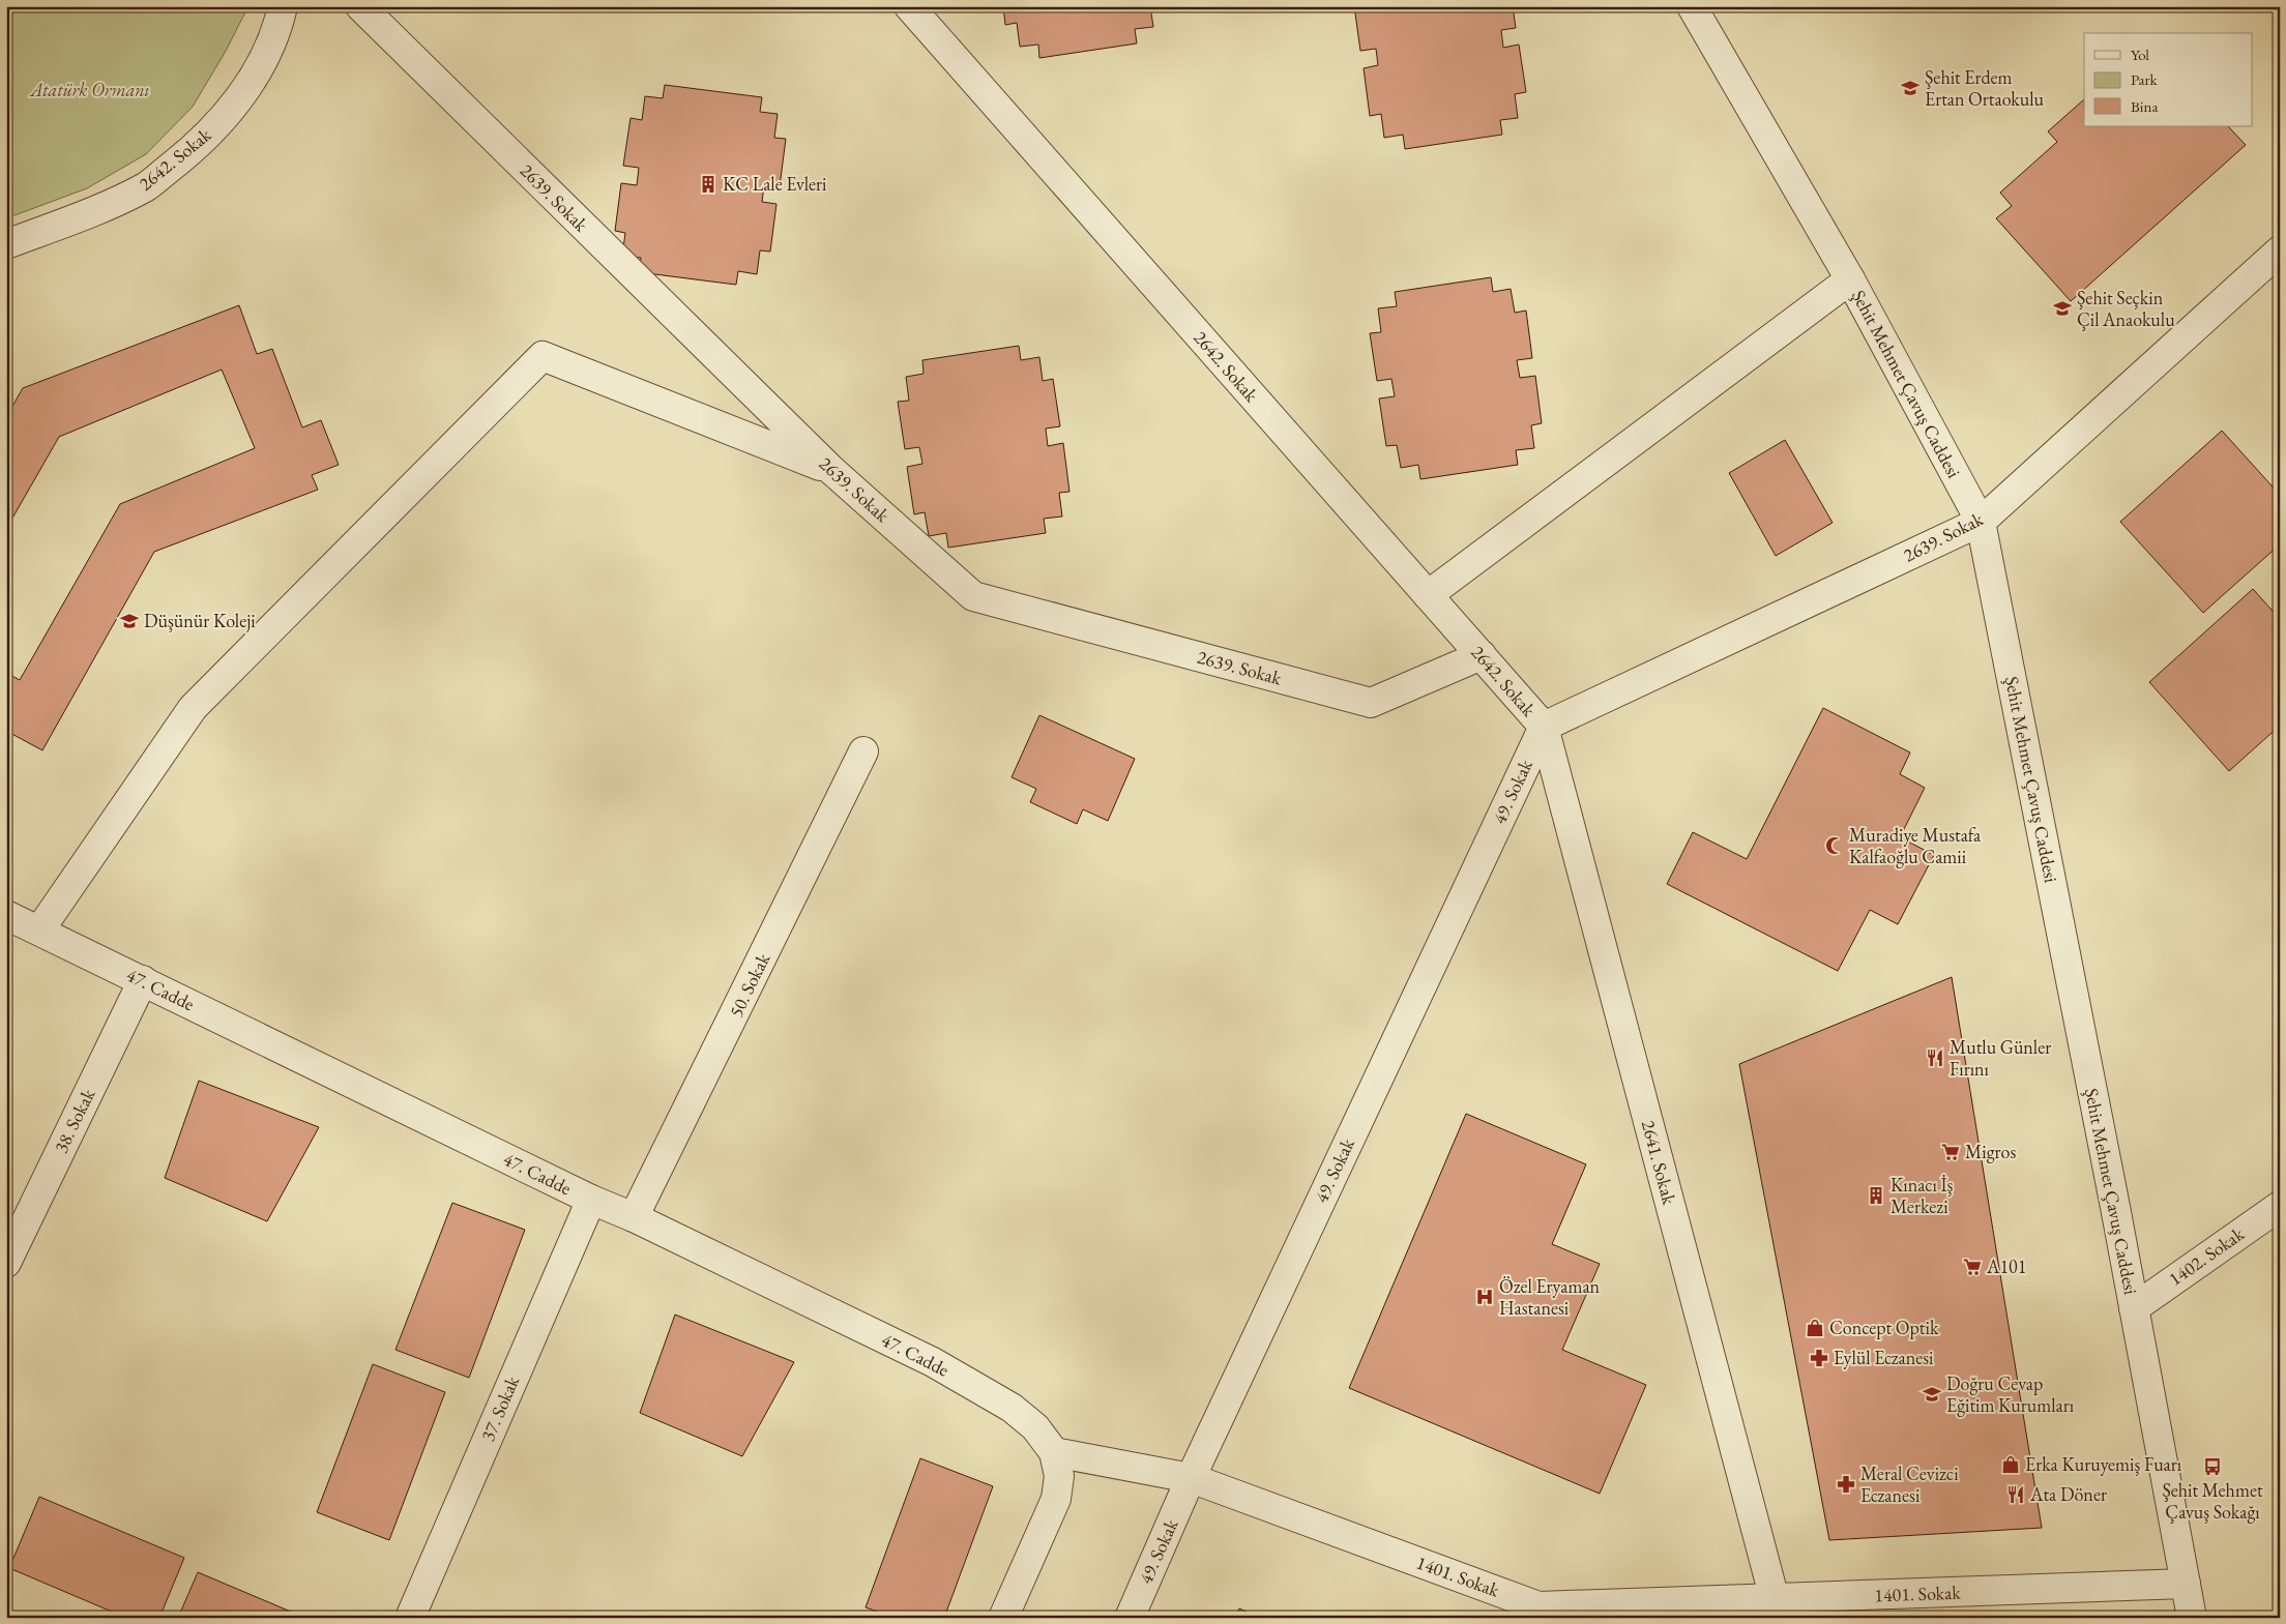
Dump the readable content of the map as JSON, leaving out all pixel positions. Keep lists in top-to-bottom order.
{
  "streets": {
    "street": [
      "2642. Sokak",
      "2639. Sokak",
      "Şehit Mehmet Çavuş Caddesi",
      "49. Sokak",
      "50. Sokak",
      "47. Cadde",
      "38. Sokak",
      "2641. Sokak",
      "1402. Sokak",
      "37. Sokak",
      "1401. Sokak"
    ]
  },
  "crossings": [
    ["2642. Sokak", "2639. Sokak"],
    ["2642. Sokak", "49. Sokak"],
    ["2642. Sokak", "2641. Sokak"],
    ["2639. Sokak", "Şehit Mehmet Çavuş Caddesi"],
    ["2639. Sokak", "49. Sokak"],
    ["2639. Sokak", "2641. Sokak"],
    ["Şehit Mehmet Çavuş Caddesi", "1402. Sokak"],
    ["Şehit Mehmet Çavuş Caddesi", "1401. Sokak"],
    ["49. Sokak", "2641. Sokak"],
    ["49. Sokak", "1401. Sokak"],
    ["50. Sokak", "47. Cadde"],
    ["47. Cadde", "38. Sokak"],
    ["47. Cadde", "37. Sokak"],
    ["47. Cadde", "1401. Sokak"],
    ["2641. Sokak", "1401. Sokak"]
  ],
  "parks": ["Atatürk Ormanı"],
  "places": {
    "school or university": [
      "Şehit Erdem Ertan Ortaokulu",
      "Şehit Seçkin Çil Anaokulu",
      "Düşünür Koleji",
      "Doğru Cevap Eğitim Kurumları"
    ],
    "building": ["KC Lale Evleri", "Kınacı İş Merkezi"],
    "mosque": ["Muradiye Mustafa Kalfaoğlu Camii"],
    "restaurant": ["Mutlu Günler Fırını", "Ata Döner"],
    "supermarket": ["Migros", "A101"],
    "hospital": ["Özel Eryaman Hastanesi"],
    "shop": ["Concept Optik", "Erka Kuruyemiş Fuarı"],
    "pharmacy": ["Eylül Eczanesi", "Meral Cevizci Eczanesi"],
    "bus stop": ["Şehit Mehmet Çavuş Sokağı"]
  },
  "legend": ["Yol", "Park", "Bina"]
}
